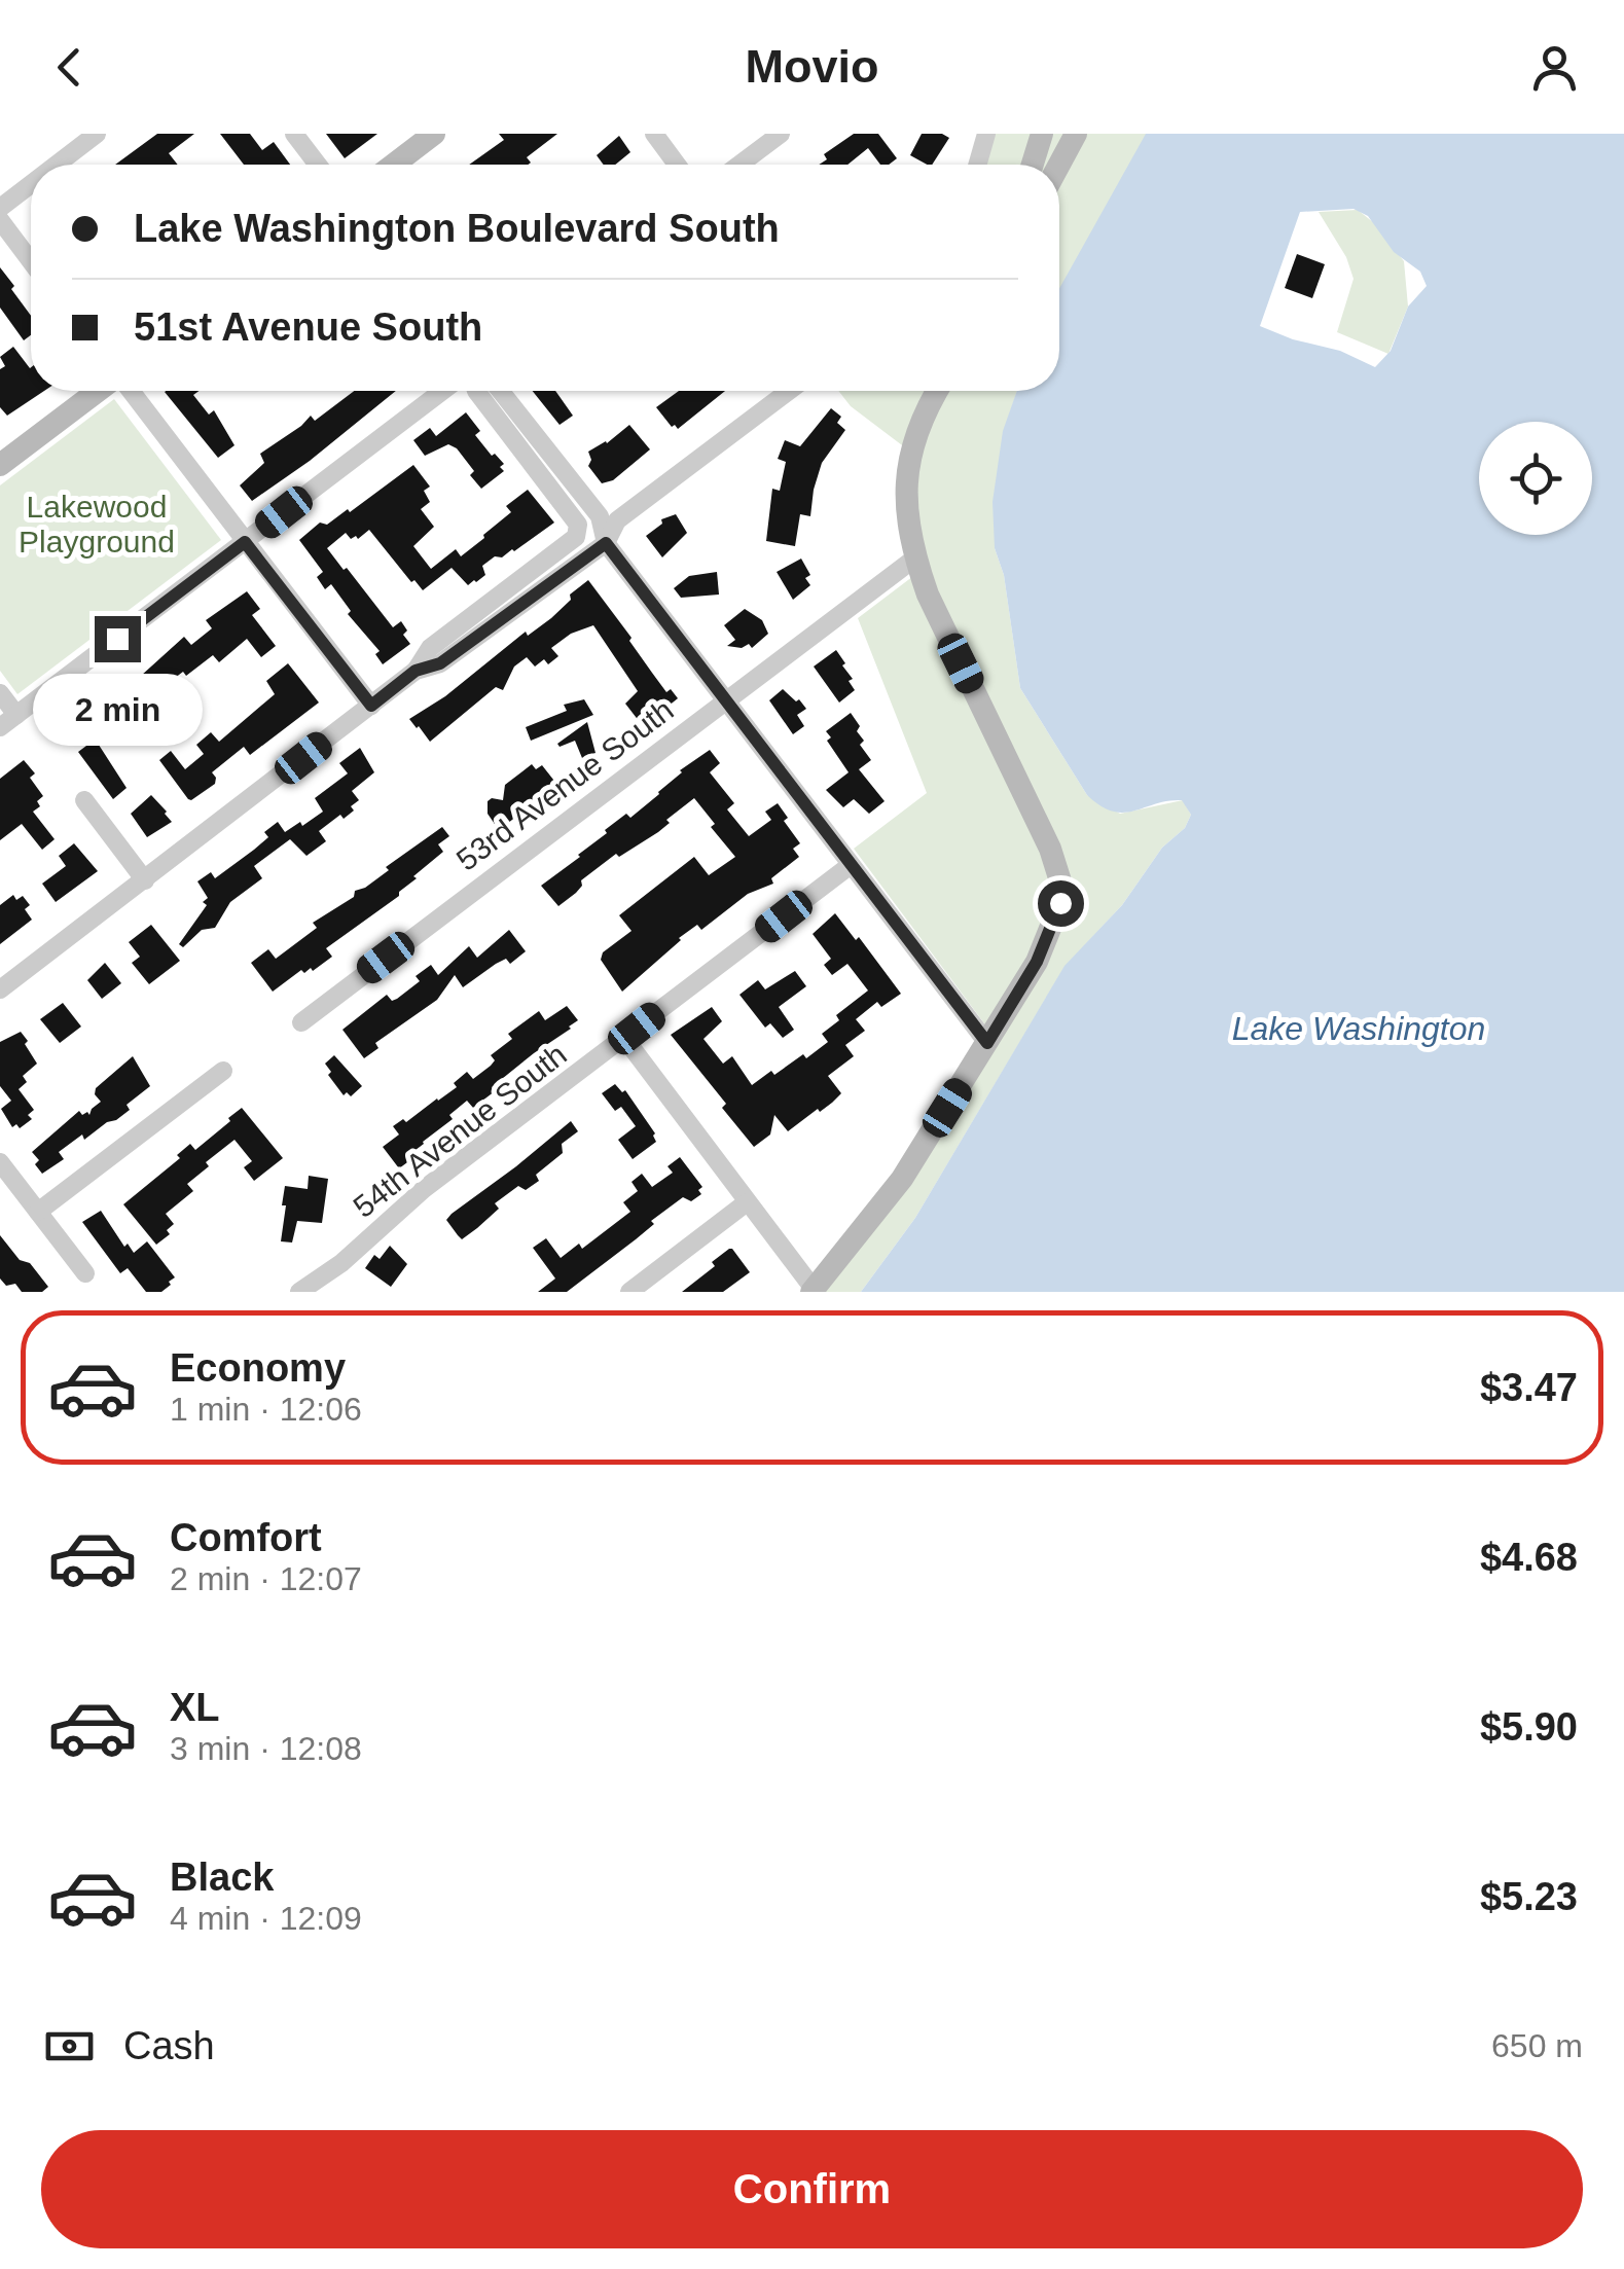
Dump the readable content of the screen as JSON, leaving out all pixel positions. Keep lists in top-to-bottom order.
{
  "streets": {
    "street": ["53rd Avenue South", "54th Avenue South"]
  },
  "water": ["Lake Washington"],
  "parks": ["Lakewood Playground"],
  "page": {
    "header": "Movio",
    "banner": ["Lake Washington Boulevard South", "51st Avenue South"],
    "bubble": "2 min",
    "list": [
      {
        "name": "Economy",
        "note": "1 min · 12:06",
        "value": "$3.47"
      },
      {
        "name": "Comfort",
        "note": "2 min · 12:07",
        "value": "$4.68"
      },
      {
        "name": "XL",
        "note": "3 min · 12:08",
        "value": "$5.90"
      },
      {
        "name": "Black",
        "note": "4 min · 12:09",
        "value": "$5.23"
      }
    ],
    "pay": ["Cash", "650 m"],
    "buttons": "Confirm"
  }
}
